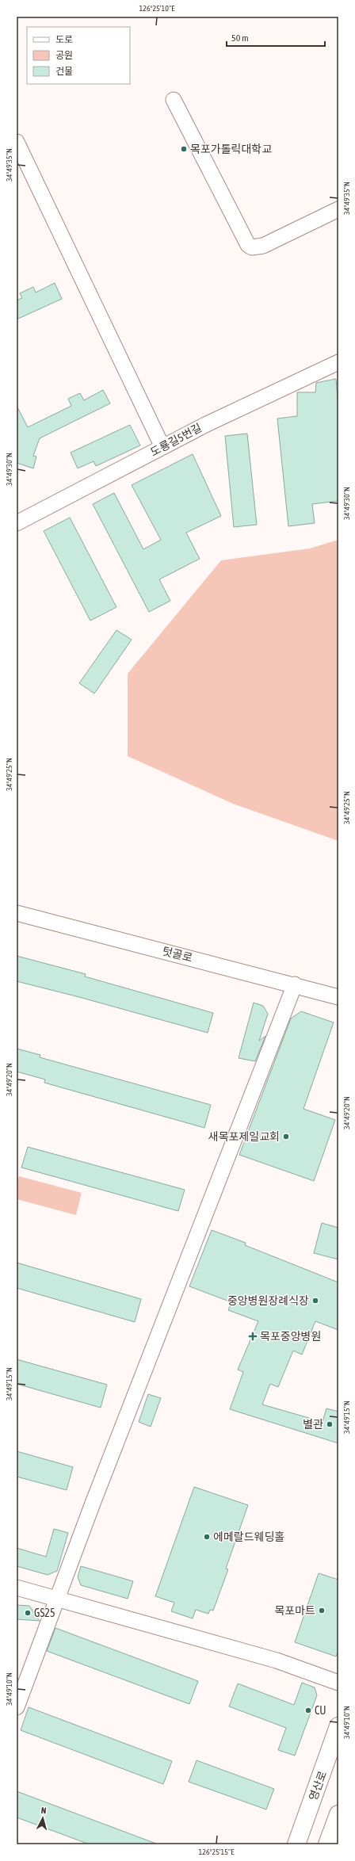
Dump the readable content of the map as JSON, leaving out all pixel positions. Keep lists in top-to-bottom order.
{
  "streets": {
    "street": ["도룡길5번길", "텃골로", "영산로"]
  },
  "places": {
    "other": [
      "목포가톨릭대학교",
      "새목포제일교회",
      "중앙병원장례식장",
      "별관",
      "에메랄드웨딩홀",
      "목포마트",
      "GS25",
      "CU"
    ],
    "health": ["목포중앙병원"]
  },
  "legend": ["도로", "공원", "건물"],
  "scale_bar": "50 m",
  "north": "top",
  "coordinates": [
    "126°25'10\"E",
    "34°49'35\"N",
    "34°49'30\"N",
    "34°49'25\"N",
    "34°49'20\"N",
    "34°49'15\"N",
    "34°49'10\"N",
    "126°25'15\"E"
  ]
}
